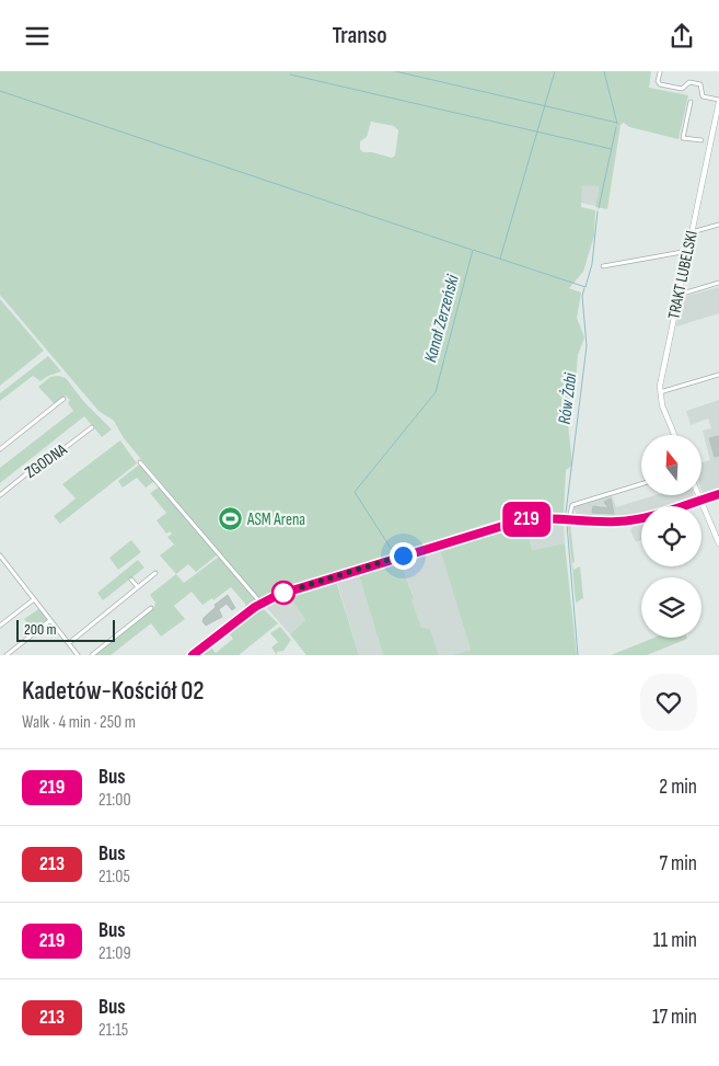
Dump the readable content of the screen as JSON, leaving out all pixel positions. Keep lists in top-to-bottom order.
{
  "streets": {
    "street": ["TRAKT LUBELSKI", "ZGODNA"]
  },
  "water": ["Kanał Zerzeński", "Rów Żabi"],
  "places": {
    "sports": ["ASM Arena"]
  },
  "lines": ["bus line 219"],
  "scale_bar": "200 m",
  "north": "top",
  "page": {
    "header": "Transo",
    "on_map": "219",
    "scale": "200 m",
    "heading": ["Kadetów-Kościół 02", "Walk · 4 min · 250 m"],
    "list": [
      {
        "mark": "219",
        "name": "Bus",
        "note": "21:00",
        "value": "2 min"
      },
      {
        "mark": "213",
        "name": "Bus",
        "note": "21:05",
        "value": "7 min"
      },
      {
        "mark": "219",
        "name": "Bus",
        "note": "21:09",
        "value": "11 min"
      },
      {
        "mark": "213",
        "name": "Bus",
        "note": "21:15",
        "value": "17 min"
      }
    ]
  }
}
